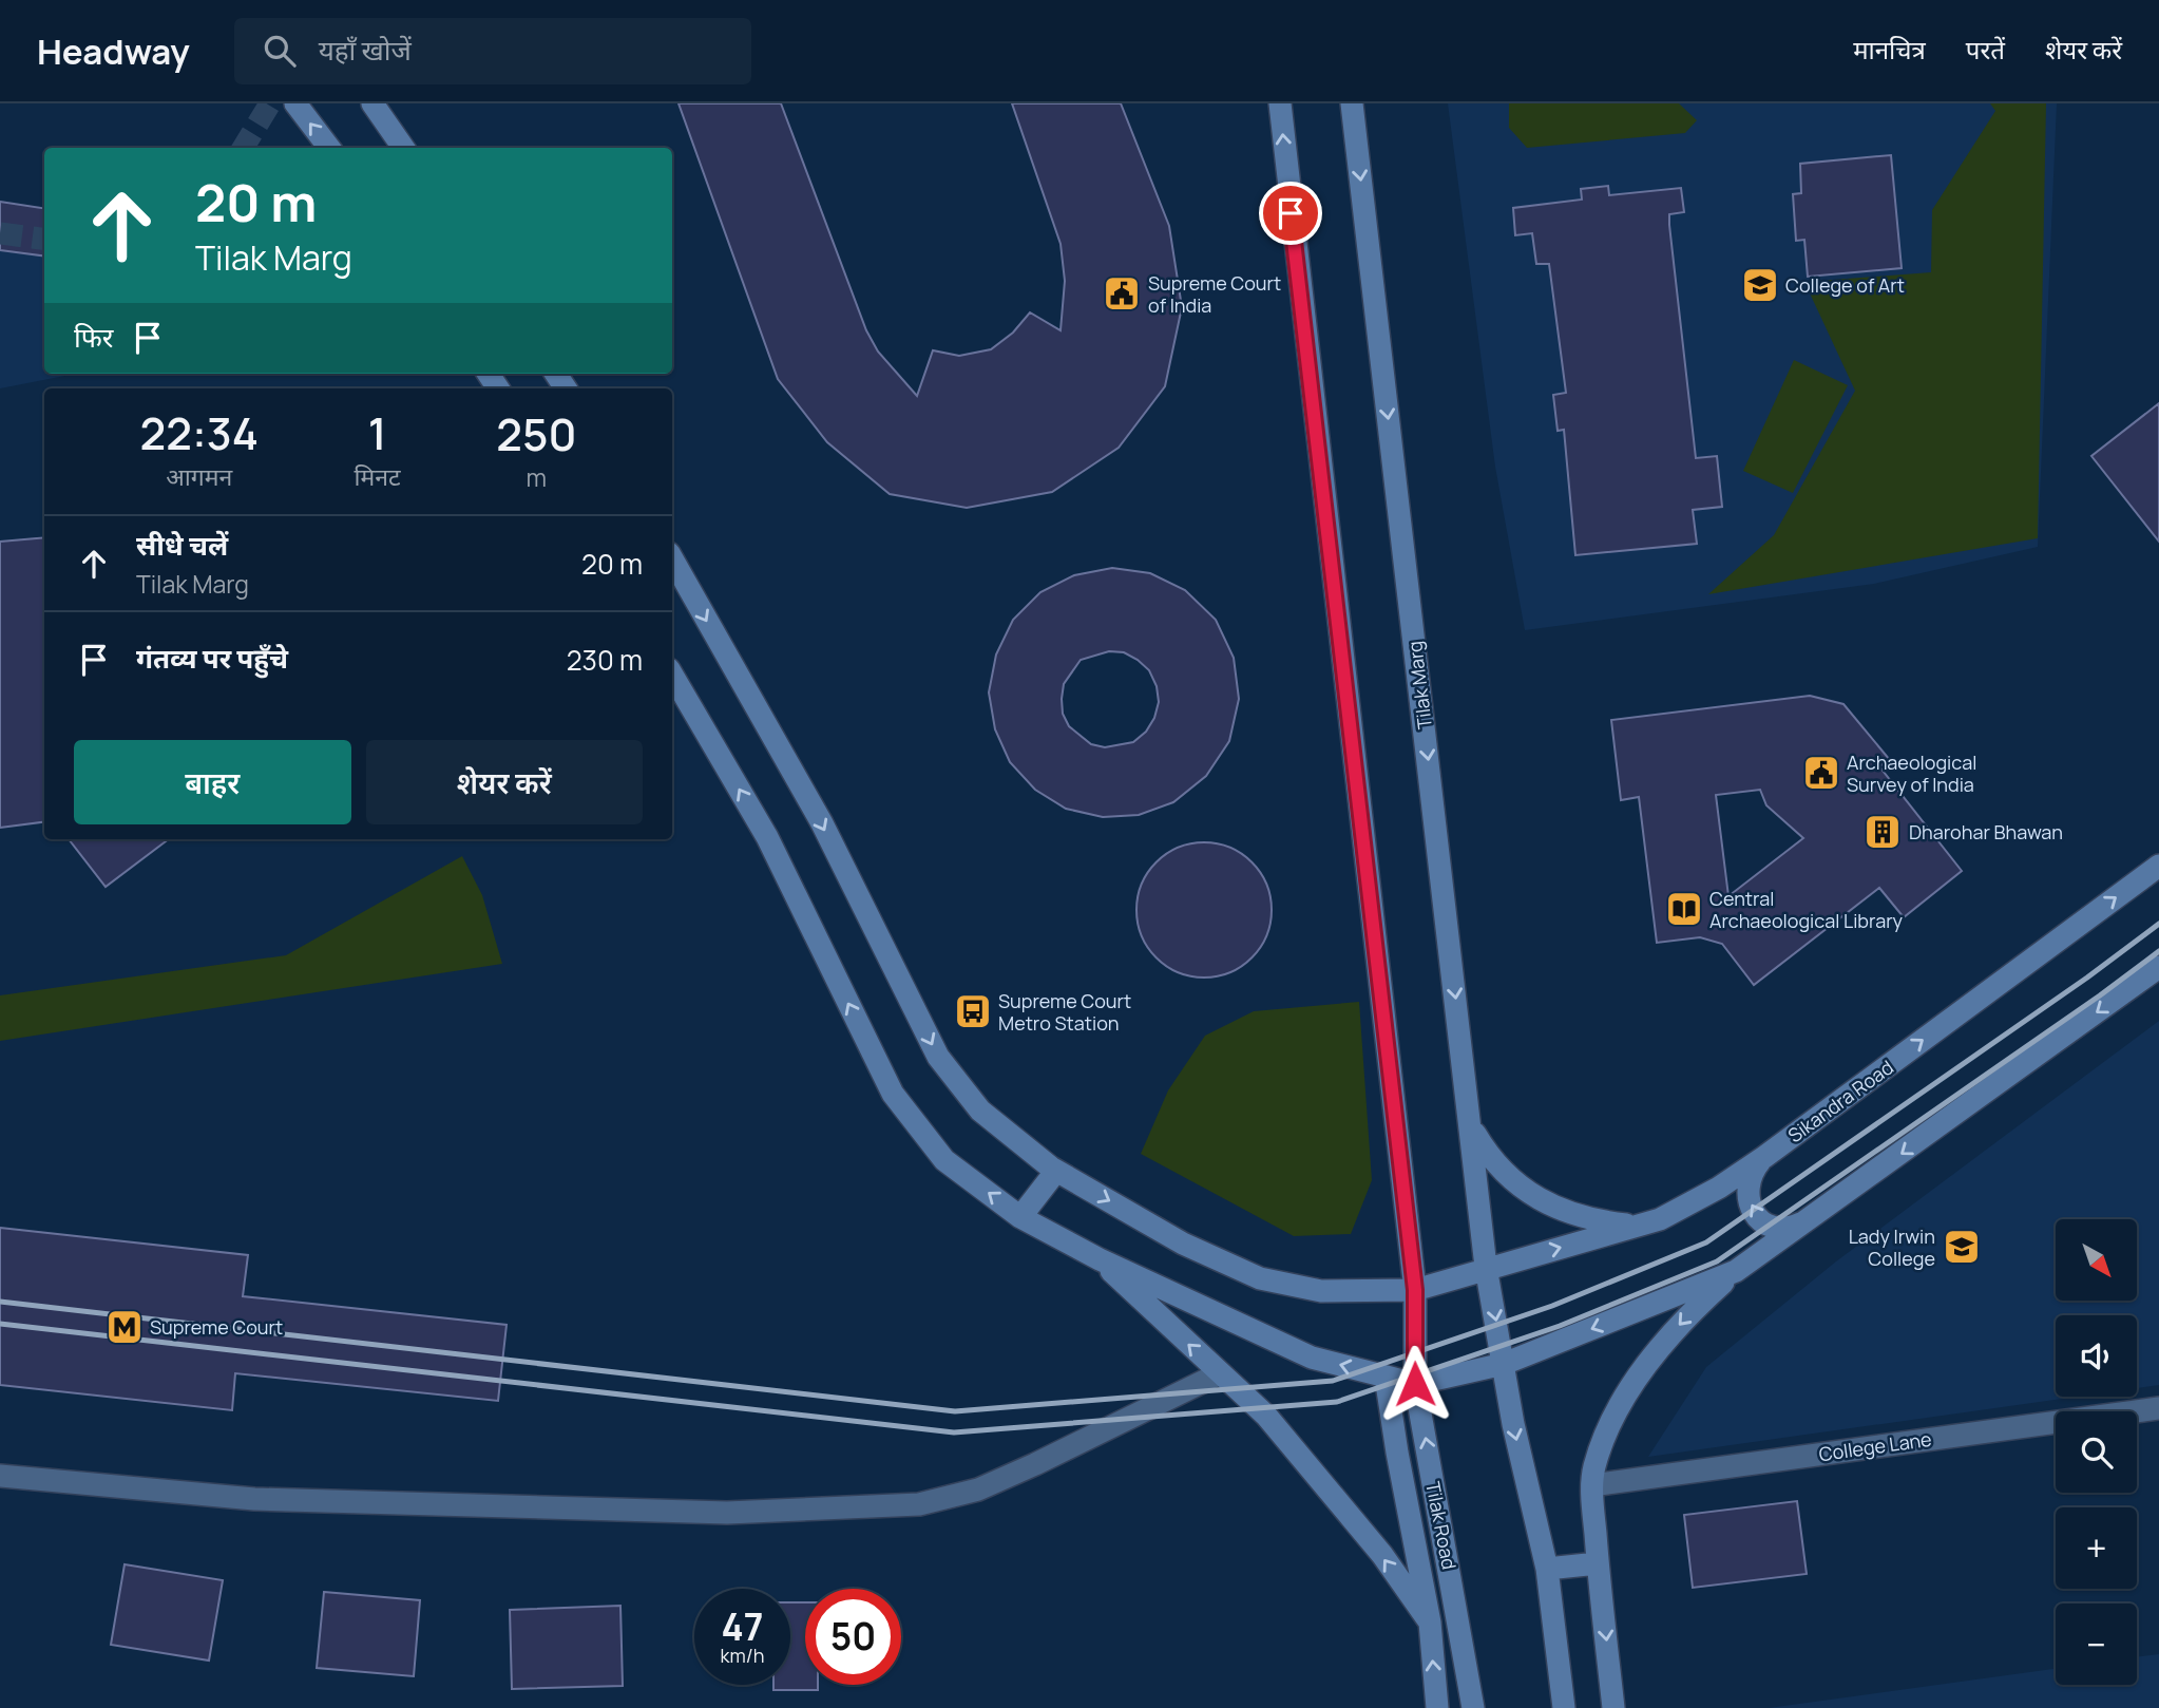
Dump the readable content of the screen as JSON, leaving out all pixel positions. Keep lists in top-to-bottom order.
{
  "streets": {
    "main road": ["Tilak Marg", "Sikandra Road", "Tilak Road"],
    "street": ["College Lane"]
  },
  "crossings": [
    ["Tilak Marg", "Sikandra Road"],
    ["Sikandra Road", "Tilak Road"]
  ],
  "places": {
    "school or university": ["College of Art", "Lady Irwin College"],
    "public building": ["Supreme Court of India", "Archaeological Survey of India"],
    "building": ["Dharohar Bhawan"],
    "library": ["Central Archaeological Library"],
    "bus stop": ["Supreme Court‌ Metro Station"],
    "metro station": ["Supreme Court"]
  },
  "north": "bottom right",
  "page": {
    "header": "Headway",
    "search": "यहाँ खोजें",
    "nav": ["मानचित्र", "परतें", "शेयर करें"],
    "turn": ["20 m", "Tilak Marg"],
    "then": "फिर",
    "eta": [
      "22:34",
      "आगमन",
      "1",
      "मिनट",
      "250",
      "m"
    ],
    "list": [
      {
        "name": "सीधे चलें",
        "note": "Tilak Marg",
        "value": "20 m"
      },
      {
        "name": "गंतव्य पर पहुँचे",
        "value": "230 m"
      }
    ],
    "buttons": ["बाहर", "शेयर करें"],
    "map_buttons": ["+", "−"],
    "speed": "47 km/h",
    "limit": "50"
  }
}
